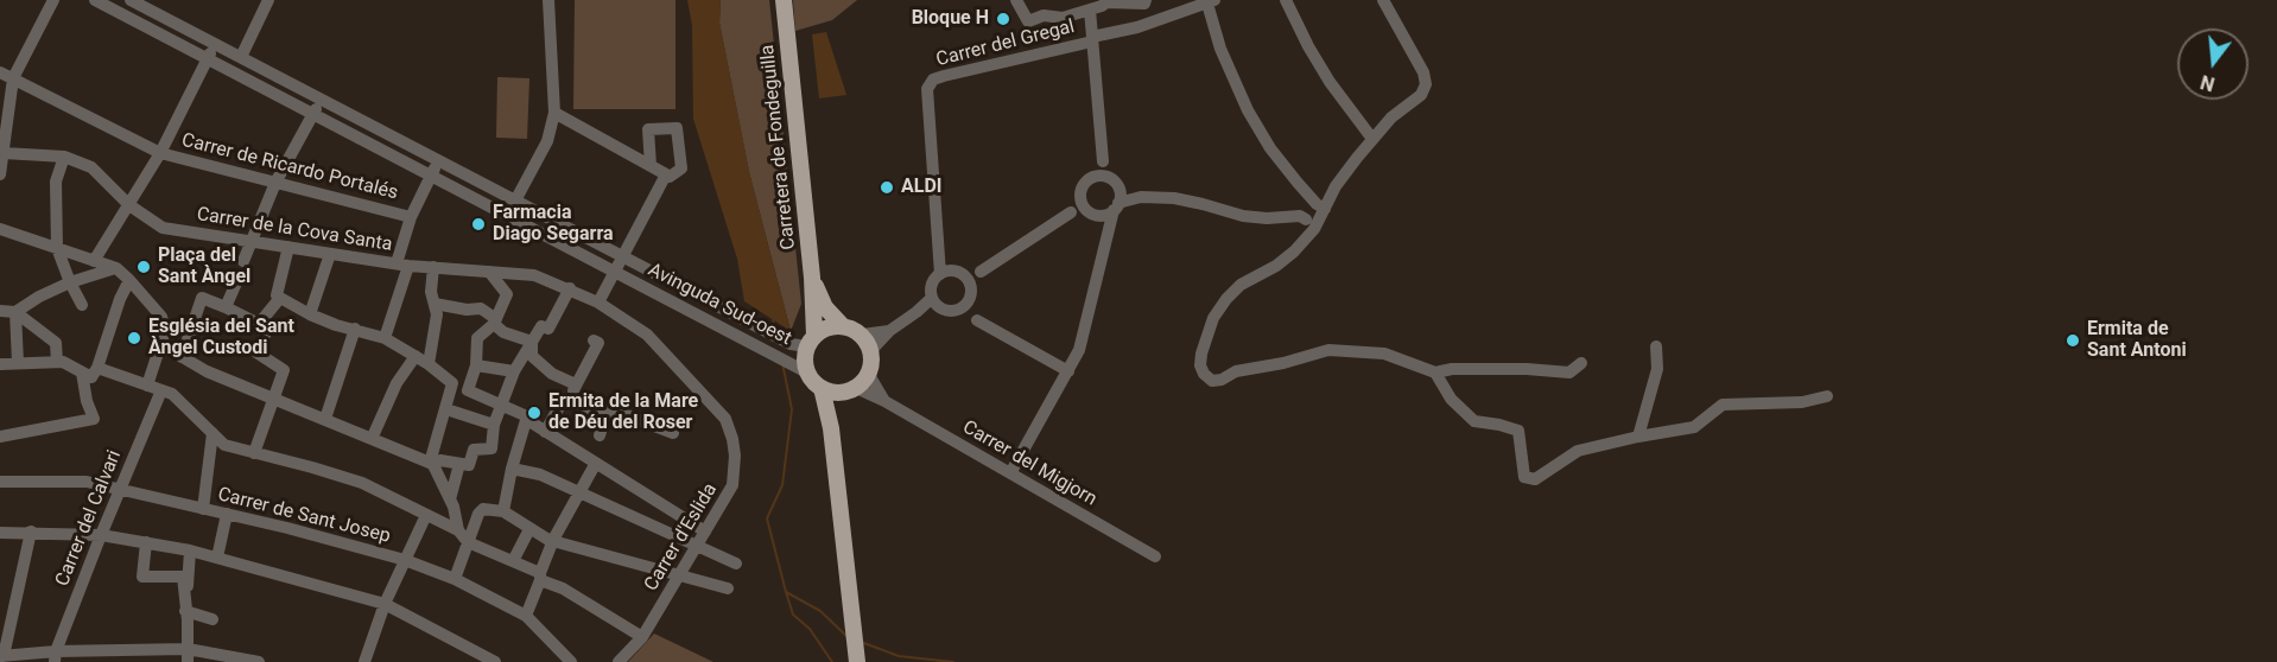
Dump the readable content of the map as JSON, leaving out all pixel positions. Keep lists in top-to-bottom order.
{
  "streets": {
    "main road": ["Carretera de Fondeguilla"],
    "street": [
      "Carrer del Gregal",
      "Carrer de Ricardo Portalés",
      "Carrer de la Cova Santa",
      "Avinguda Sud-oest",
      "Carrer del Migjorn",
      "Carrer de Sant Josep",
      "Carrer del Calvari",
      "Carrer d'Eslida"
    ]
  },
  "crossings": [
    ["Carretera de Fondeguilla", "Avinguda Sud-oest"],
    ["Carretera de Fondeguilla", "Carrer del Migjorn"],
    ["Carrer de la Cova Santa", "Carrer d'Eslida"],
    ["Avinguda Sud-oest", "Carrer del Migjorn"],
    ["Carrer de Sant Josep", "Carrer del Calvari"]
  ],
  "places": [
    "Bloque H",
    "ALDI",
    "Farmacia Diago Segarra",
    "Plaça del Sant Àngel",
    "Església del Sant Àngel Custodi",
    "Ermita de Sant Antoni",
    "Ermita de la Mare de Déu del Roser"
  ],
  "north": "bottom"
}
